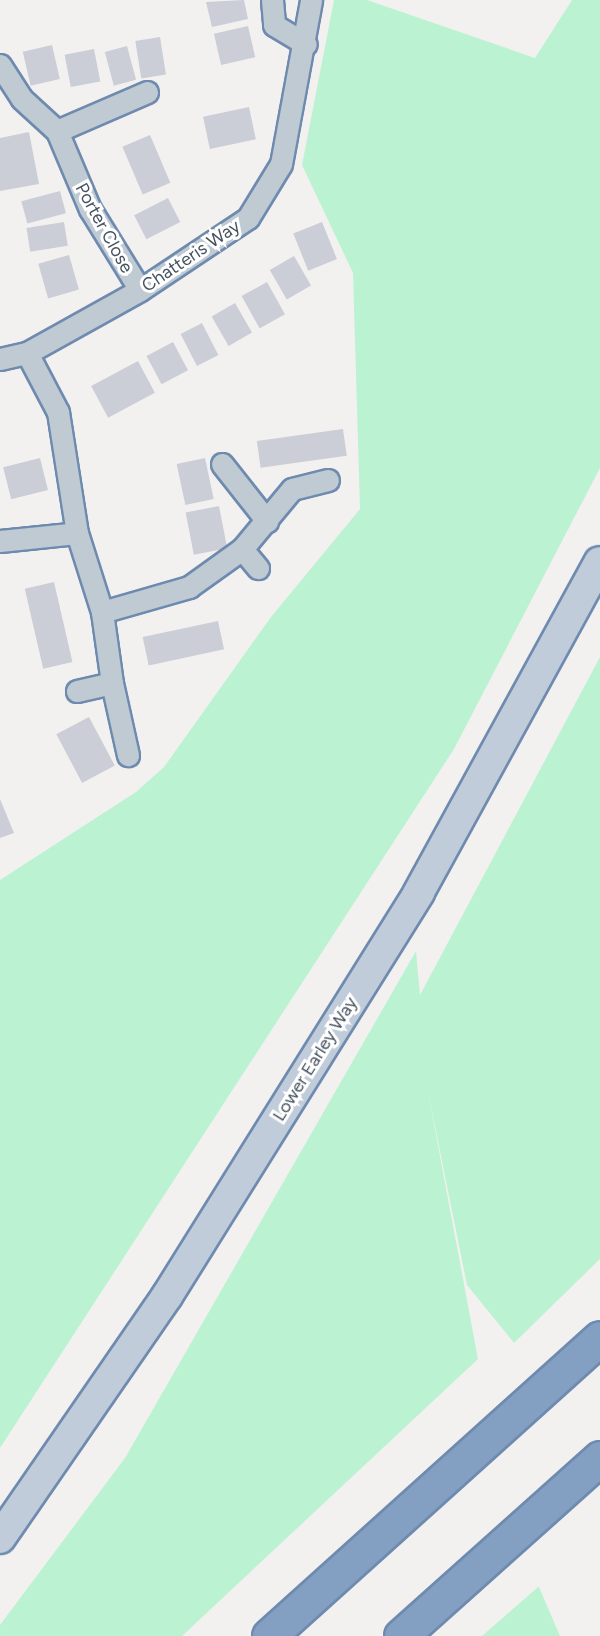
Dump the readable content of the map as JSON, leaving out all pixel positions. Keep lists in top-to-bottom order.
{
  "streets": {
    "main road": ["Lower Earley Way"],
    "street": ["Porter Close", "Chatteris Way"]
  },
  "crossings": [
    ["Porter Close", "Chatteris Way"]
  ]
}
